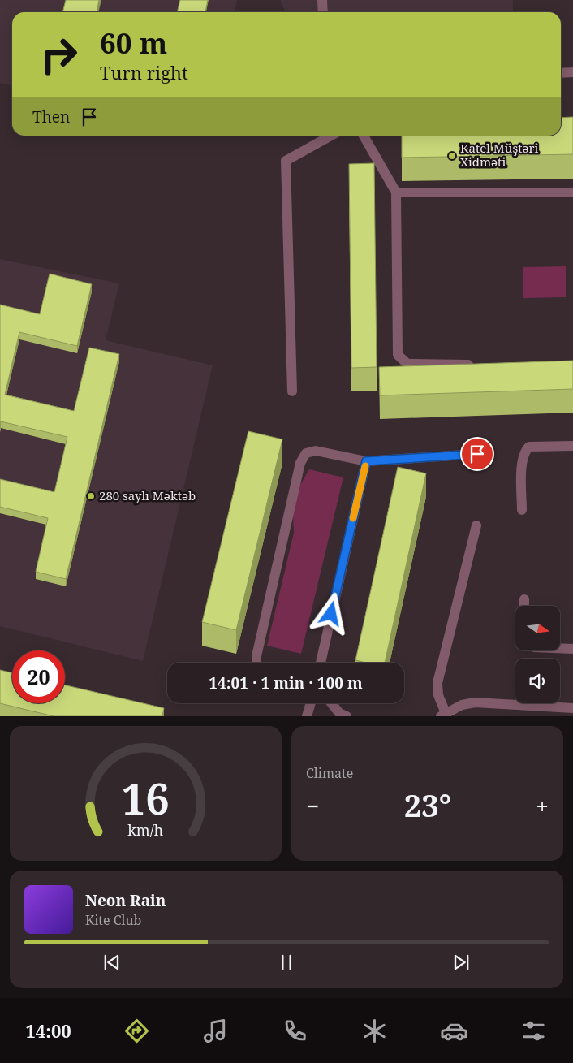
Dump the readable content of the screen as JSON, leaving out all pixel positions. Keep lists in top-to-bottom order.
{
  "places": ["Katel Müştəri Xidməti", "280 saylı Məktəb"],
  "north": "right",
  "page": {
    "turn": ["60 m", "Turn right"],
    "then": "Then",
    "limit": "20",
    "trip": "14:01 · 1 min · 100 m",
    "tile": "Climate",
    "heat": ["−", "23°", "+"],
    "song": ["Neon Rain", "Kite Club"],
    "tabs": "14:00",
    "gauge": ["16", "km/h"]
  }
}
